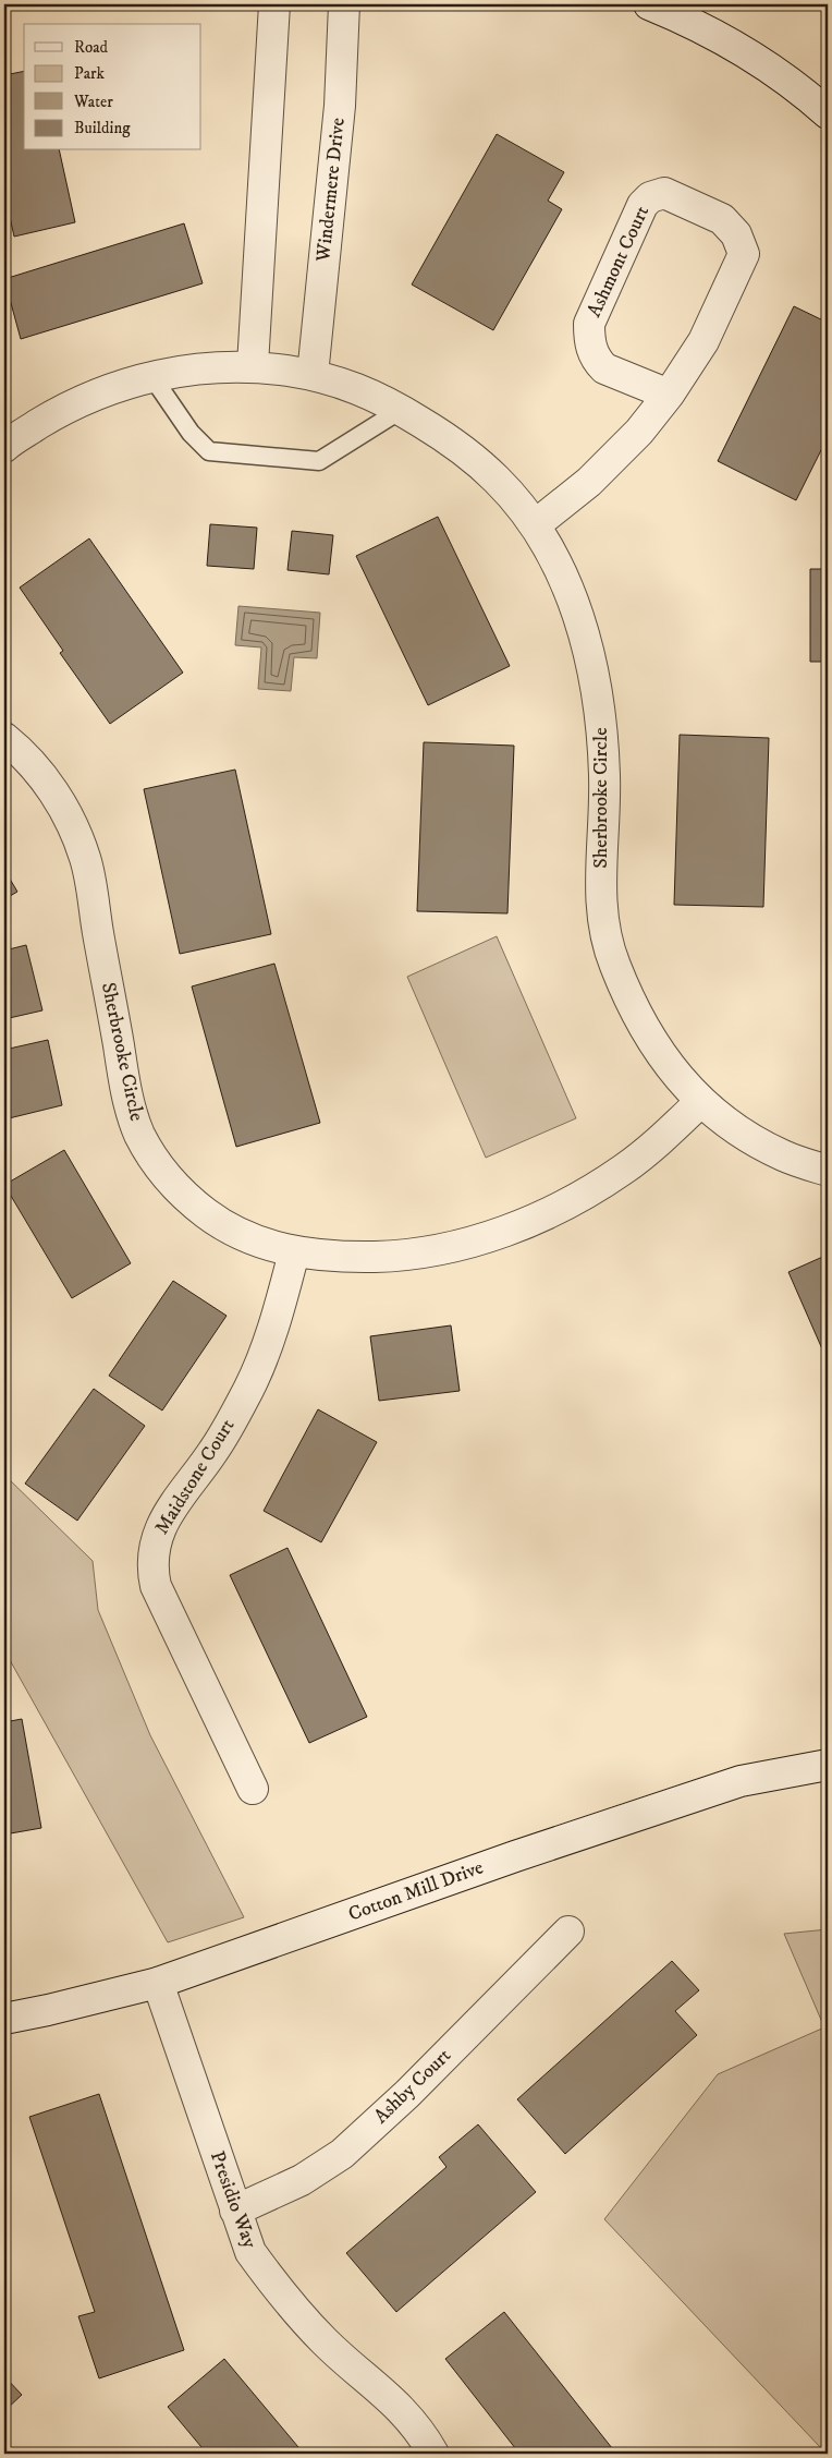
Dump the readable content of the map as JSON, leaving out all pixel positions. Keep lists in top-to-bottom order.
{
  "streets": {
    "street": [
      "Windermere Drive",
      "Ashmont Court",
      "Sherbrooke Circle",
      "Maidstone Court",
      "Cotton Mill Drive",
      "Ashby Court",
      "Presidio Way"
    ]
  },
  "crossings": [
    ["Windermere Drive", "Sherbrooke Circle"],
    ["Ashmont Court", "Sherbrooke Circle"],
    ["Sherbrooke Circle", "Maidstone Court"],
    ["Cotton Mill Drive", "Presidio Way"],
    ["Ashby Court", "Presidio Way"]
  ],
  "legend": [
    "Road",
    "Park",
    "Water",
    "Building"
  ]
}
